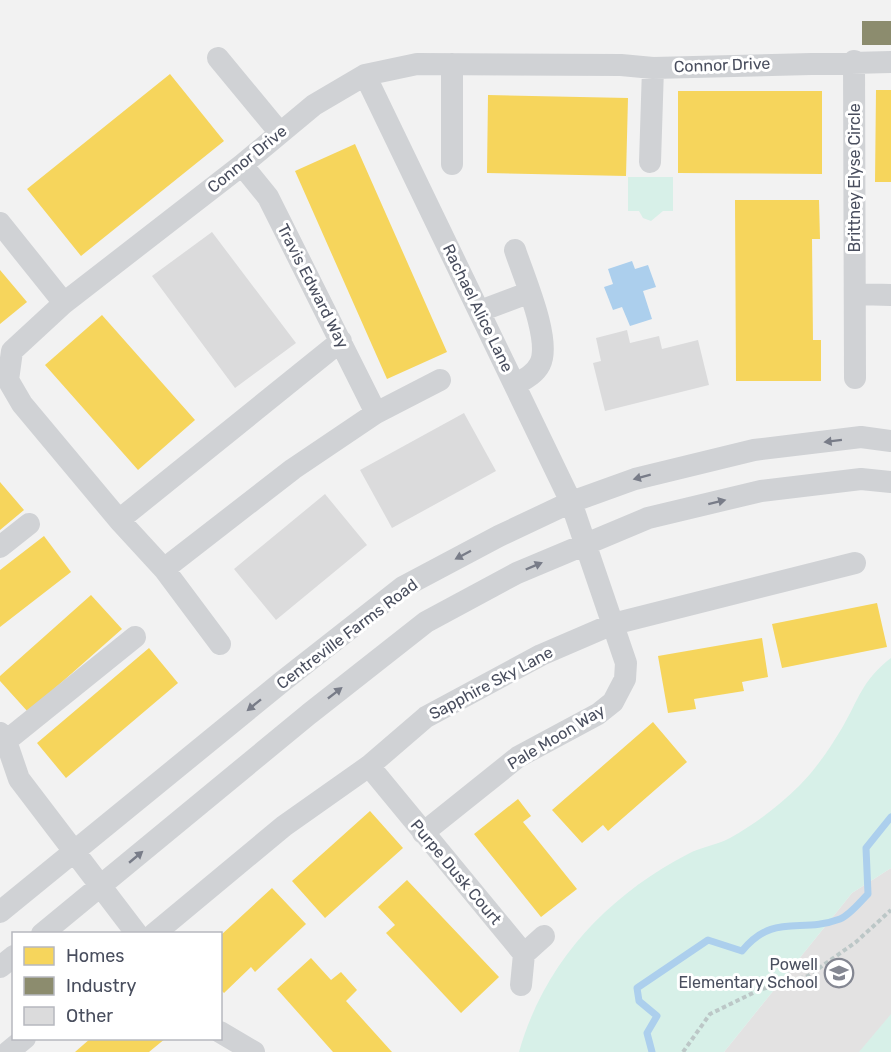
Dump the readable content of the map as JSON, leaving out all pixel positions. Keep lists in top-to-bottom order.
{
  "streets": {
    "street": [
      "Connor Drive",
      "Brittney Elyse Circle",
      "Travis Edward Way",
      "Rachael Alice Lane",
      "Centreville Farms Road",
      "Sapphire Sky Lane",
      "Pale Moon Way",
      "Purpe Dusk Court"
    ]
  },
  "crossings": [
    ["Connor Drive", "Brittney Elyse Circle"],
    ["Connor Drive", "Travis Edward Way"],
    ["Connor Drive", "Rachael Alice Lane"],
    ["Rachael Alice Lane", "Centreville Farms Road"],
    ["Rachael Alice Lane", "Pale Moon Way"],
    ["Sapphire Sky Lane", "Pale Moon Way"],
    ["Sapphire Sky Lane", "Purpe Dusk Court"],
    ["Pale Moon Way", "Purpe Dusk Court"]
  ],
  "places": {
    "school or university": ["Powell Elementary School"]
  },
  "legend": ["Homes", "Industry", "Other"]
}
